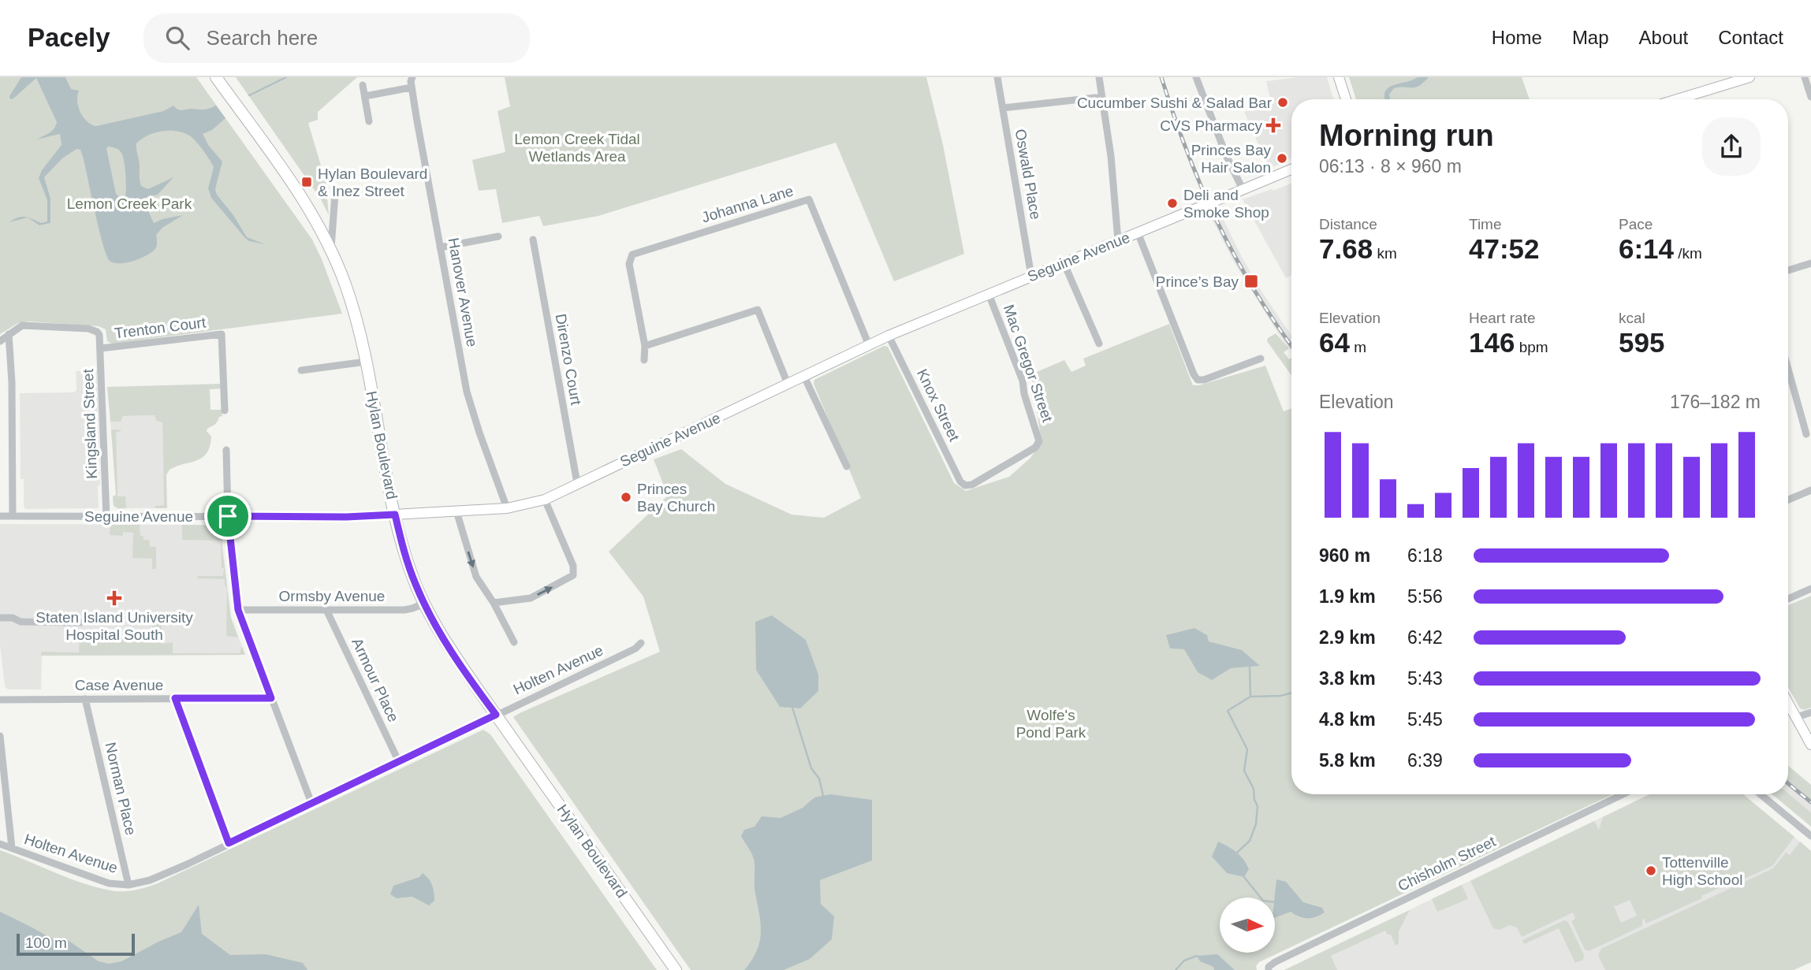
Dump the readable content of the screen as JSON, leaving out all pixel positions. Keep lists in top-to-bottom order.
{
  "streets": {
    "main road": ["Hylan Boulevard"],
    "street": [
      "Oswald Place",
      "Johanna Lane",
      "Seguine Avenue",
      "Hanover Avenue",
      "Trenton Court",
      "Direnzo Court",
      "Mac Gregor Street",
      "Knox Street",
      "Kingsland Street",
      "Ormsby Avenue",
      "Holten Avenue",
      "Armour Place",
      "Case Avenue",
      "Norman Place",
      "Chisholm Street"
    ]
  },
  "crossings": [
    ["Oswald Place", "Seguine Avenue"],
    ["Johanna Lane", "Seguine Avenue"],
    ["Seguine Avenue", "Hanover Avenue"],
    ["Seguine Avenue", "Direnzo Court"],
    ["Seguine Avenue", "Mac Gregor Street"],
    ["Seguine Avenue", "Knox Street"],
    ["Seguine Avenue", "Kingsland Street"],
    ["Seguine Avenue", "Hylan Boulevard"],
    ["Trenton Court", "Kingsland Street"],
    ["Mac Gregor Street", "Knox Street"],
    ["Hylan Boulevard", "Ormsby Avenue"],
    ["Hylan Boulevard", "Holten Avenue"],
    ["Ormsby Avenue", "Armour Place"],
    ["Holten Avenue", "Armour Place"],
    ["Holten Avenue", "Norman Place"],
    ["Case Avenue", "Norman Place"]
  ],
  "parks": ["Lemon Creek Tidal Wetlands Area", "Lemon Creek Park", "Wolfe's Pond Park"],
  "places": {
    "other": [
      "Cucumber Sushi & Salad Bar",
      "Princes Bay Hair Salon",
      "Deli and Smoke Shop",
      "Princes Bay Church",
      "Tottenville High School"
    ],
    "health": ["CVS Pharmacy", "Staten Island University Hospital South"],
    "transit": ["Hylan Boulevard & Inez Street", "Prince’s Bay"]
  },
  "scale_bar": "100 m",
  "north": "right",
  "page": {
    "header": "Pacely",
    "search": "Search here",
    "nav": [
      "Home",
      "Map",
      "About",
      "Contact"
    ],
    "heading": ["Morning run", "06:13 · 8 × 960 m"],
    "stats": [
      ["Distance", "7.68 km"],
      ["Time", "47:52"],
      ["Pace", "6:14 /km"],
      ["Elevation", "64 m"],
      ["Heart rate", "146 bpm"],
      ["kcal", "595"]
    ],
    "chart": ["Elevation", "176–182 m"],
    "list": [
      {
        "name": "960 m",
        "note": "6:18"
      },
      {
        "name": "1.9 km",
        "note": "5:56"
      },
      {
        "name": "2.9 km",
        "note": "6:42"
      },
      {
        "name": "3.8 km",
        "note": "5:43"
      },
      {
        "name": "4.8 km",
        "note": "5:45"
      },
      {
        "name": "5.8 km",
        "note": "6:39"
      }
    ],
    "scale": "100 m"
  }
}
